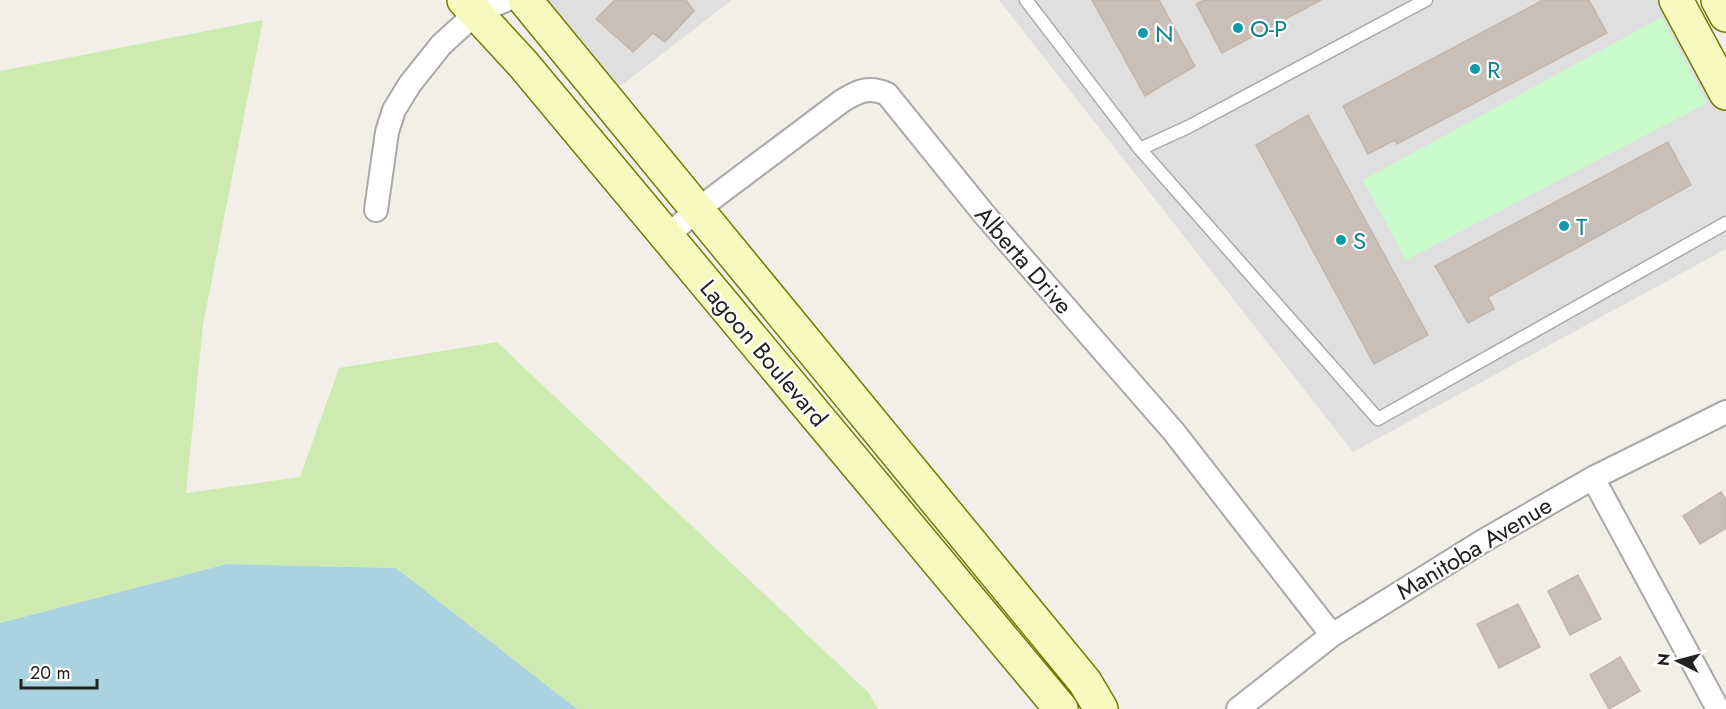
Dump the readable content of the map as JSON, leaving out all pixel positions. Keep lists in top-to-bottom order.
{
  "streets": {
    "street": ["Alberta Drive", "Lagoon Boulevard", "Manitoba Avenue"]
  },
  "crossings": [
    ["Alberta Drive", "Lagoon Boulevard"],
    ["Alberta Drive", "Manitoba Avenue"]
  ],
  "places": [
    "O-P",
    "N",
    "R",
    "T",
    "S"
  ],
  "scale_bar": "20 m",
  "north": "left"
}
